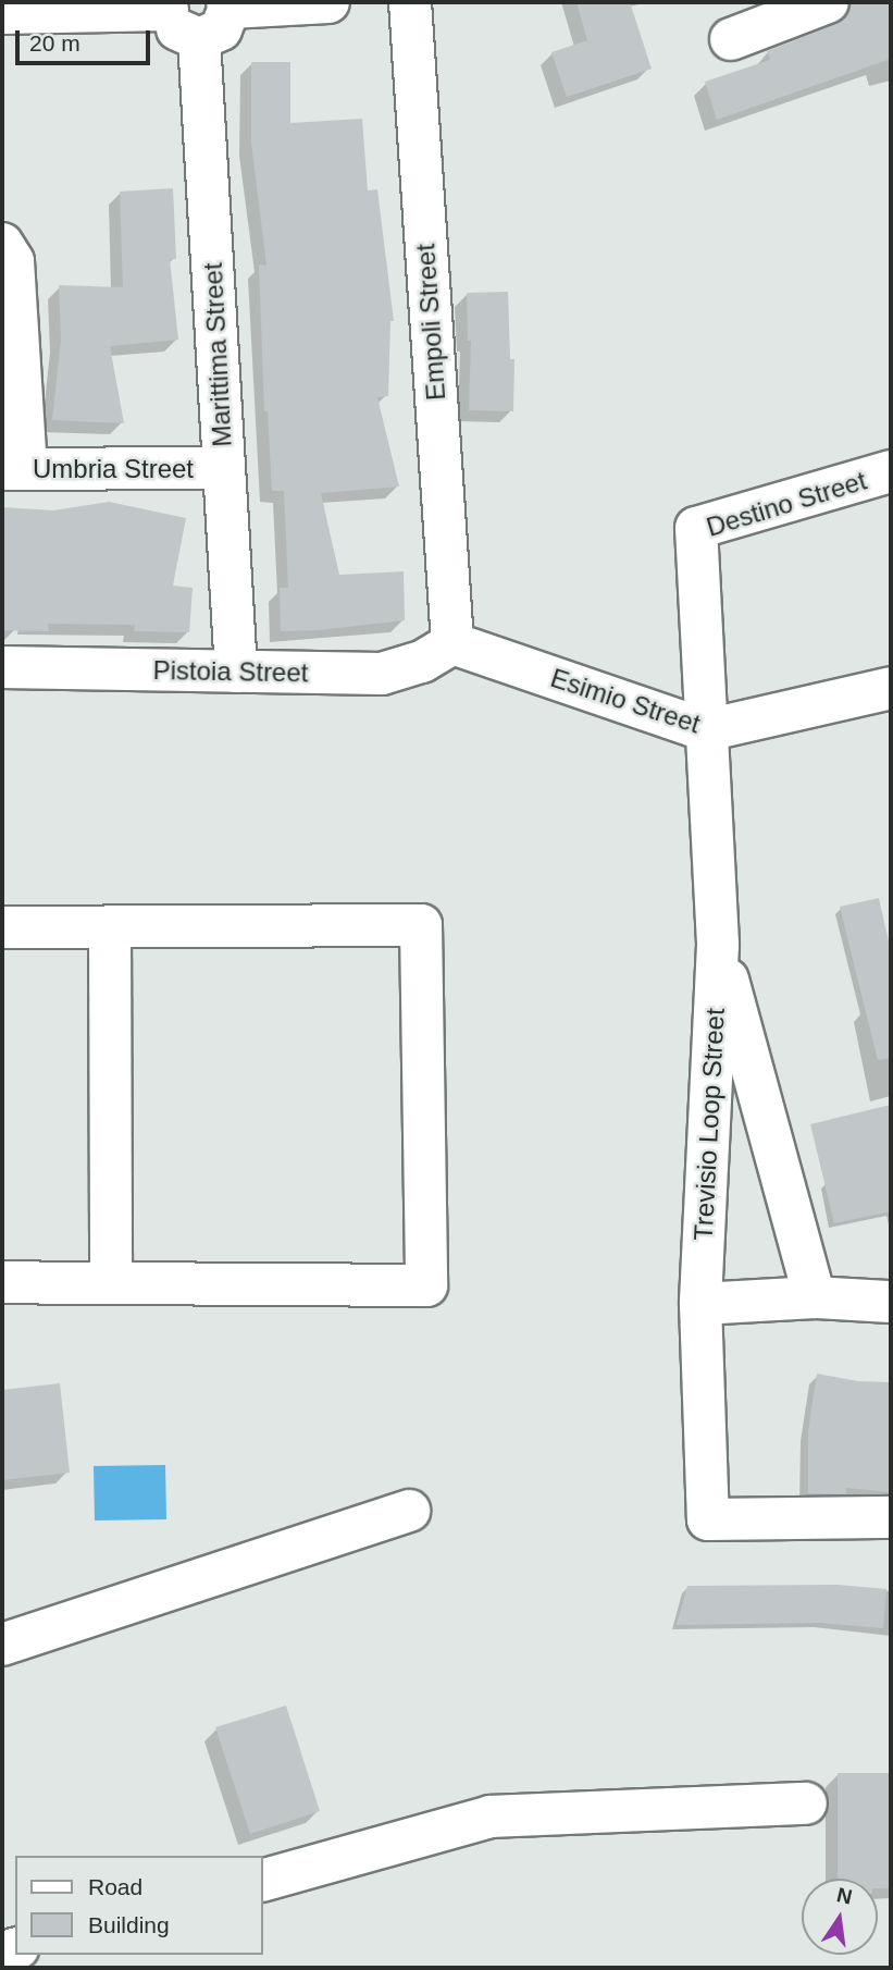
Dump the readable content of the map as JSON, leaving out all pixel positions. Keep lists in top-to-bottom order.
{
  "streets": {
    "street": [
      "Empoli Street",
      "Marittima Street",
      "Umbria Street",
      "Destino Street",
      "Pistoia Street",
      "Esimio Street",
      "Trevisio Loop Street"
    ]
  },
  "crossings": [
    ["Empoli Street", "Pistoia Street"],
    ["Empoli Street", "Esimio Street"],
    ["Marittima Street", "Umbria Street"],
    ["Marittima Street", "Pistoia Street"],
    ["Destino Street", "Esimio Street"],
    ["Destino Street", "Trevisio Loop Street"],
    ["Pistoia Street", "Esimio Street"],
    ["Esimio Street", "Trevisio Loop Street"]
  ],
  "legend": ["Road", "Building"],
  "scale_bar": "20 m",
  "north": "top"
}
